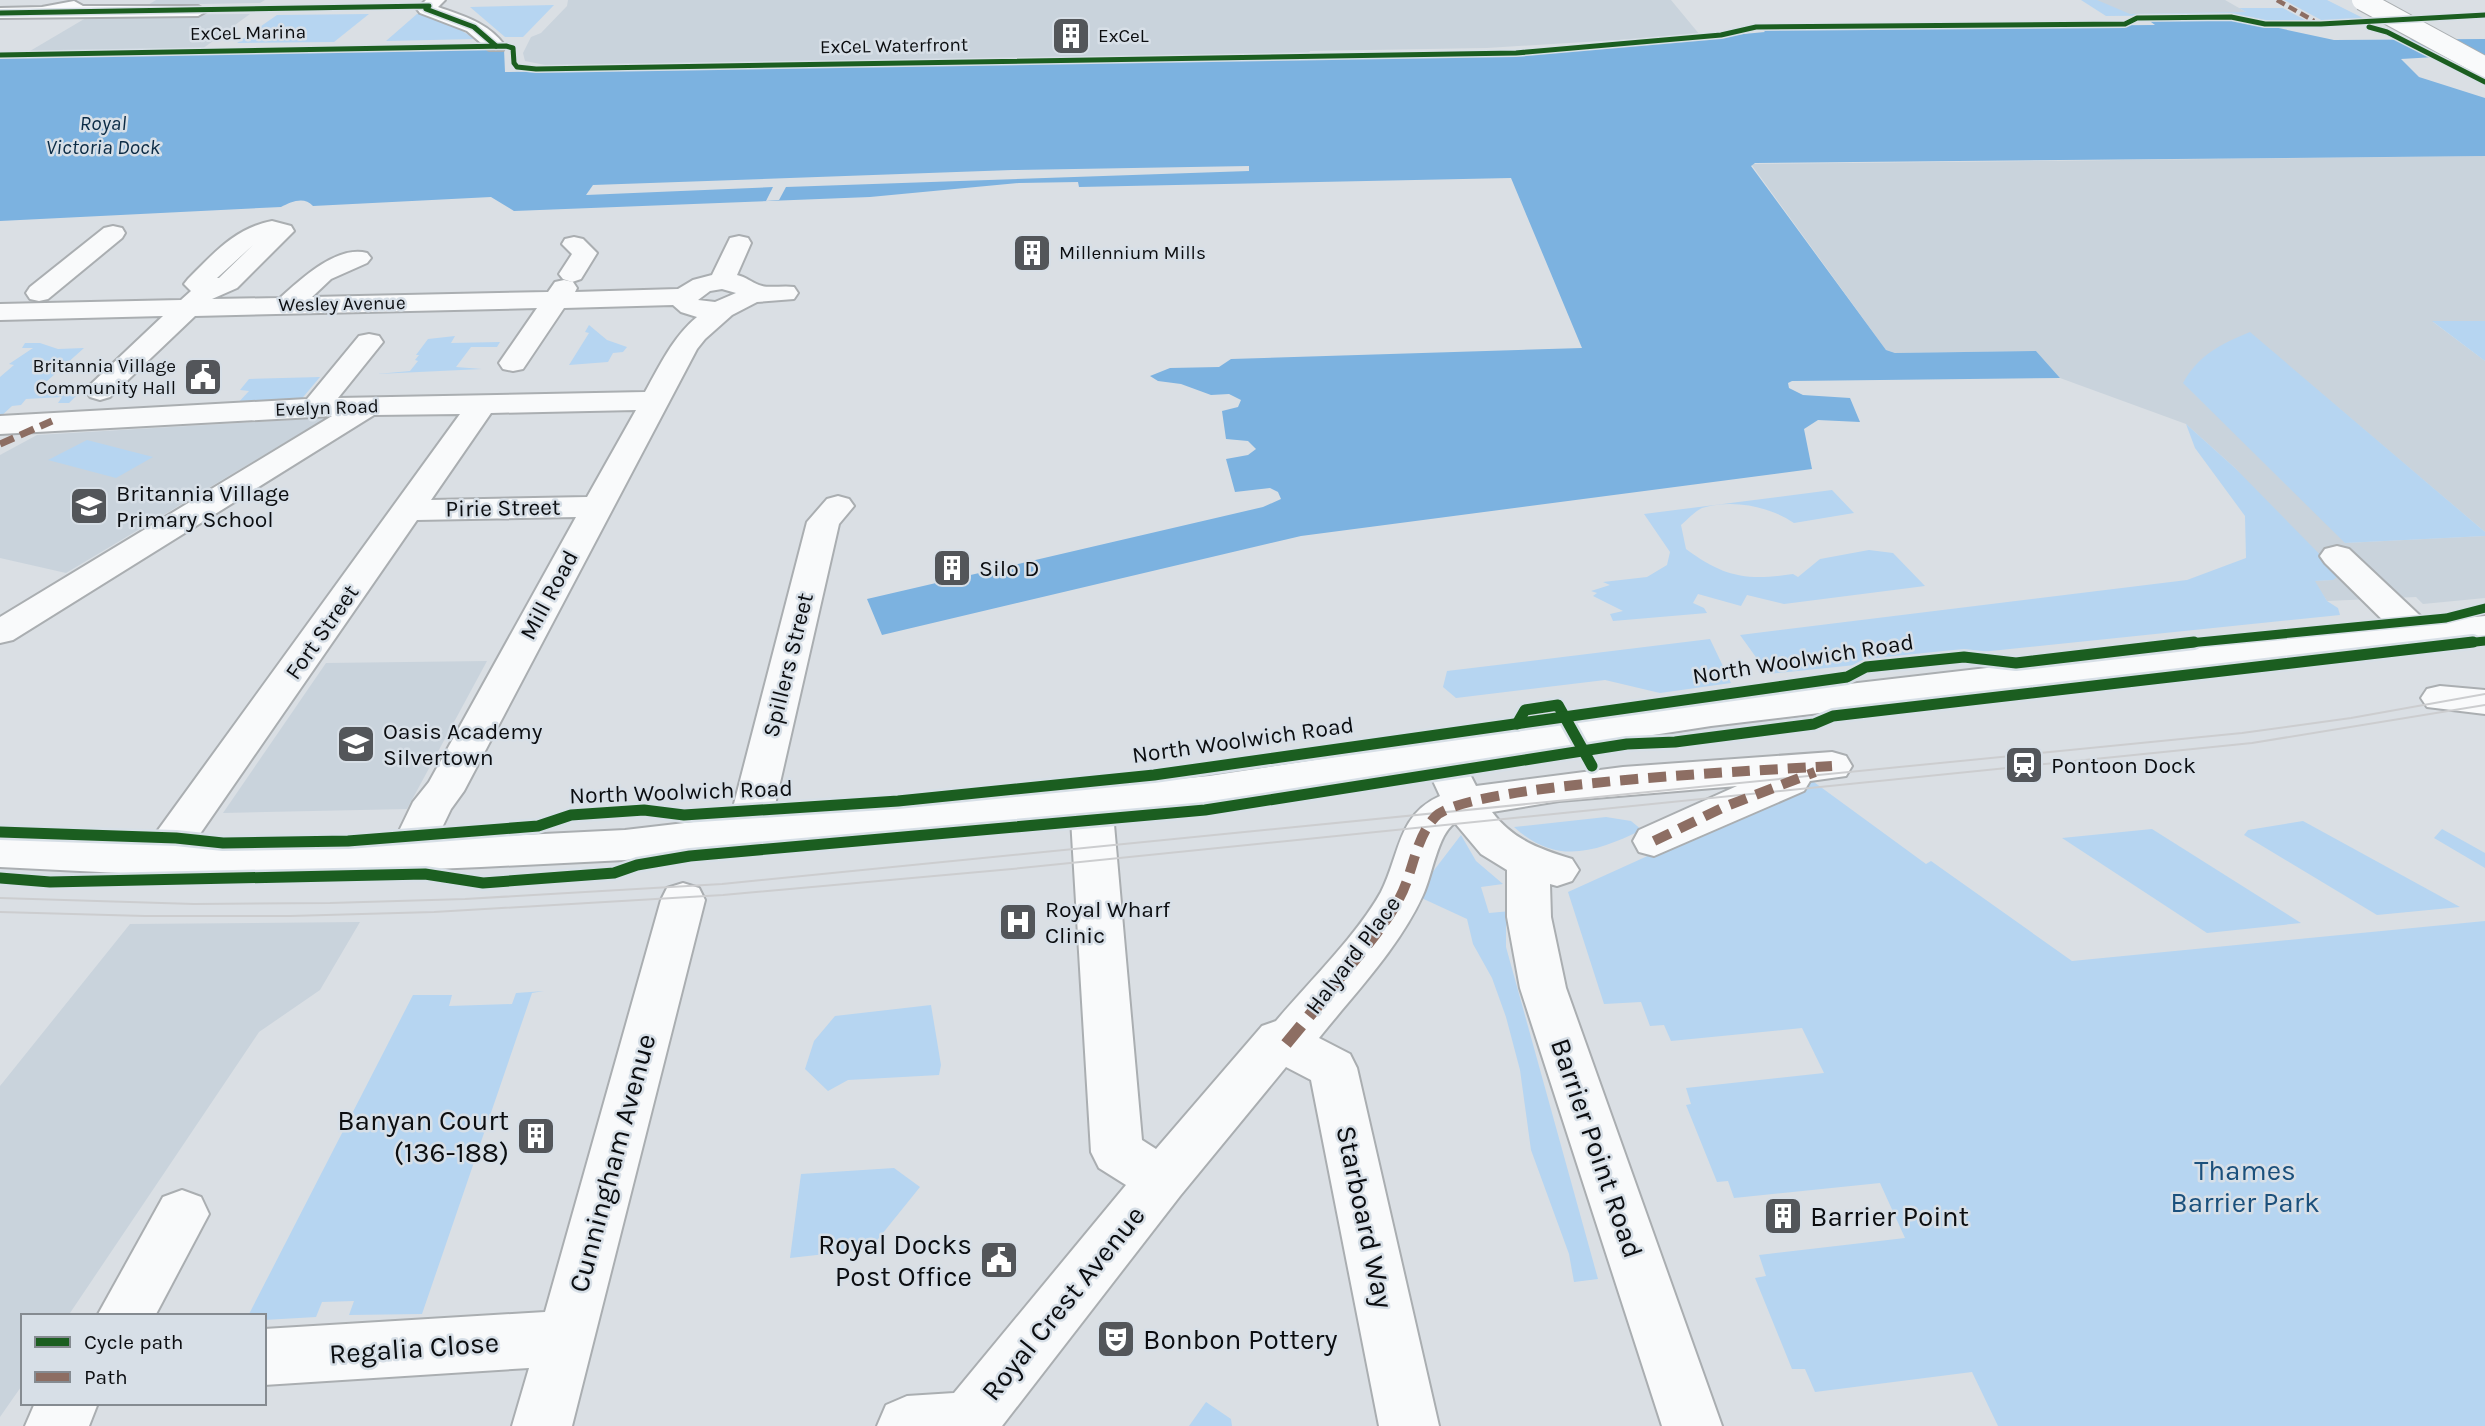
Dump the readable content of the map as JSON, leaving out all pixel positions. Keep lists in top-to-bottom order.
{
  "streets": {
    "street": [
      "Wesley Avenue",
      "Evelyn Road",
      "Pirie Street",
      "Mill Road",
      "Fort Street",
      "North Woolwich Road",
      "Spillers Street",
      "Halyard Place",
      "Barrier Point Road",
      "Cunningham Avenue",
      "Starboard Way",
      "Royal Crest Avenue",
      "Regalia Close"
    ],
    "cycle path": ["ExCeL Marina"]
  },
  "crossings": [
    ["Wesley Avenue", "Mill Road"],
    ["Evelyn Road", "Mill Road"],
    ["Evelyn Road", "Fort Street"],
    ["Pirie Street", "Mill Road"],
    ["Pirie Street", "Fort Street"],
    ["Mill Road", "North Woolwich Road"],
    ["Fort Street", "North Woolwich Road"],
    ["North Woolwich Road", "Spillers Street"],
    ["North Woolwich Road", "Barrier Point Road"],
    ["Halyard Place", "Barrier Point Road"],
    ["Halyard Place", "Starboard Way"],
    ["Halyard Place", "Royal Crest Avenue"],
    ["Cunningham Avenue", "Regalia Close"],
    ["Starboard Way", "Royal Crest Avenue"]
  ],
  "water": ["Royal Victoria Dock"],
  "parks": ["Thames Barrier Park"],
  "places": {
    "building": [
      "ExCeL",
      "Millennium Mills",
      "Silo D",
      "Banyan Court (136-188)",
      "Barrier Point"
    ],
    "public building": ["Britannia Village Community Hall", "Royal Docks Post Office"],
    "school or university": ["Britannia Village Primary School", "Oasis Academy Silvertown"],
    "station": ["Pontoon Dock"],
    "hospital": ["Royal Wharf Clinic"],
    "theatre": ["Bonbon Pottery"]
  },
  "legend": ["Cycle path", "Path"]
}
